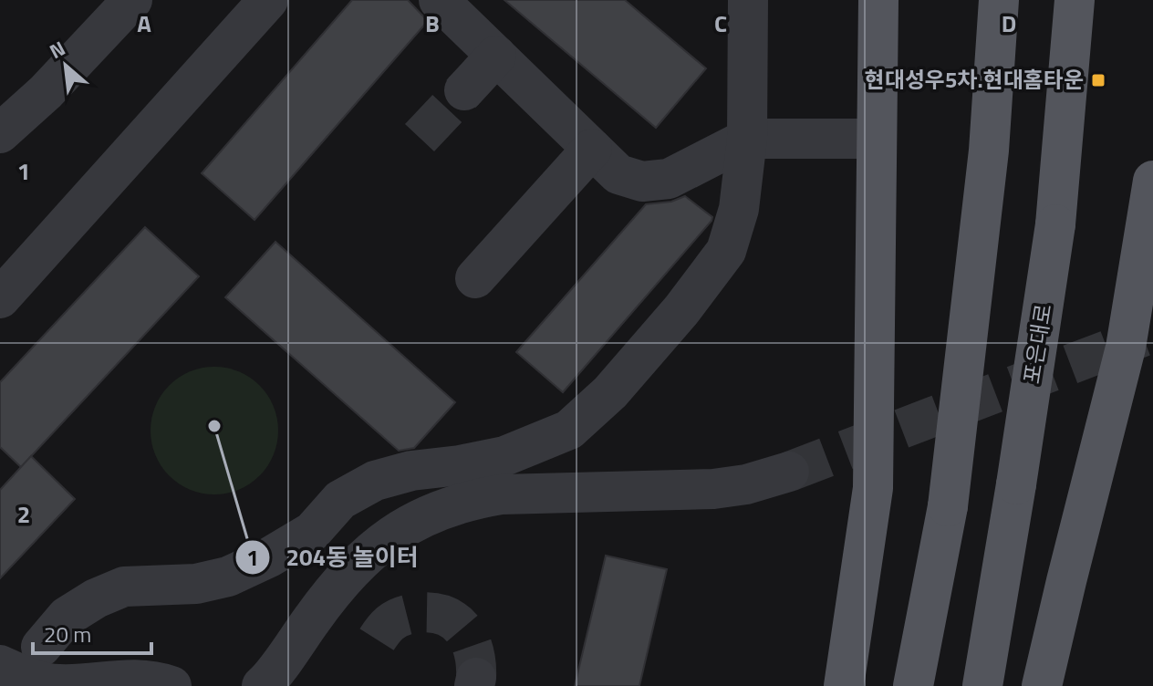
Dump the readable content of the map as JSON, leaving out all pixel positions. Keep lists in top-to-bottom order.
{
  "streets": {
    "main road": ["포은대로"]
  },
  "places": {
    "transit": ["현대성우5차.현대홈타운"],
    "other": ["204동 놀이터"]
  },
  "scale_bar": "20 m",
  "north": "top left",
  "grid": {
    "columns": [
      "A",
      "B",
      "C",
      "D"
    ],
    "rows": ["1", "2"]
  }
}
